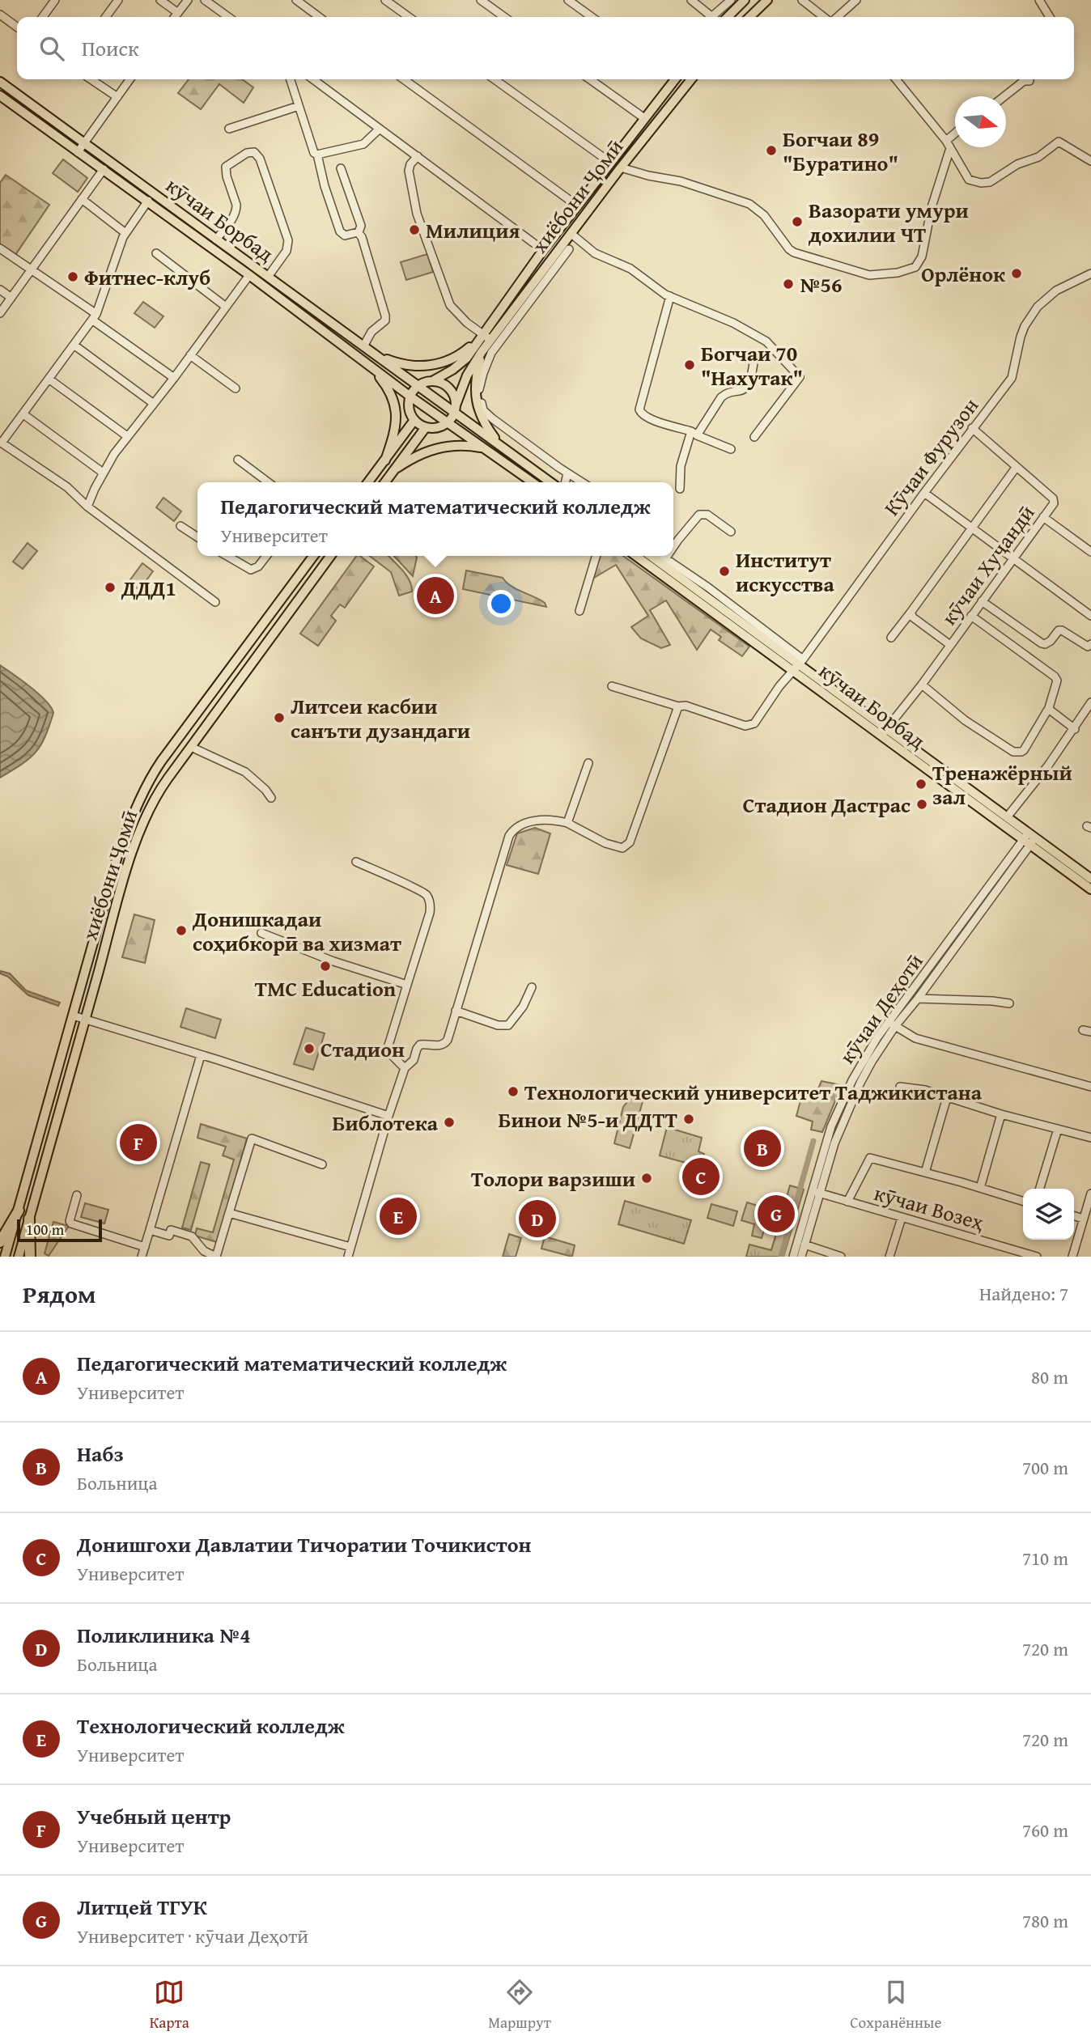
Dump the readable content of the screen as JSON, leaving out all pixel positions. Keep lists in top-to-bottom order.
{
  "streets": {
    "main road": ["хиёбони Ҷомӣ", "кӯчаи Борбад"],
    "street": [
      "Кӯчаи Фурузон",
      "кӯчаи Хуҷандӣ",
      "кӯчаи Деҳотӣ",
      "кӯчаи Возеҳ"
    ]
  },
  "crossings": [
    ["хиёбони Ҷомӣ", "кӯчаи Борбад"],
    ["кӯчаи Борбад", "Кӯчаи Фурузон"],
    ["кӯчаи Борбад", "кӯчаи Хуҷандӣ"],
    ["кӯчаи Борбад", "кӯчаи Деҳотӣ"],
    ["Кӯчаи Фурузон", "кӯчаи Хуҷандӣ"],
    ["кӯчаи Деҳотӣ", "кӯчаи Возеҳ"]
  ],
  "places": [
    "Богчаи 89 \"Буратино\"",
    "Вазорати умури дохилии ЧТ",
    "Милиция",
    "Орлёнок",
    "Фитнес-клуб",
    "№56",
    "Богчаи 70 \"Нахутак\"",
    "Институт искусства",
    "ДДД1",
    "Литсеи касбии санъти дузандаги",
    "Тренажёрный зал",
    "Стадион Дастрас",
    "Донишкадаи соҳибкорӣ ва хизмат",
    "TMC Education",
    "Стадион",
    "Технологический университет Таджикистана",
    "Бинои №5-и ДДТТ",
    "Библотека",
    "Толори варзиши"
  ],
  "scale_bar": "100 m",
  "north": "right",
  "page": {
    "search": "Поиск",
    "popup": ["Педагогический математический колледж", "Университет"],
    "pins": [
      "A",
      "F",
      "B",
      "C",
      "G",
      "E",
      "D"
    ],
    "scale": "100 m",
    "heading": ["Рядом", "Найдено: 7"],
    "list": [
      {
        "mark": "A",
        "name": "Педагогический математический колледж",
        "note": "Университет",
        "value": "80 m"
      },
      {
        "mark": "B",
        "name": "Набз",
        "note": "Больница",
        "value": "700 m"
      },
      {
        "mark": "C",
        "name": "Донишгохи Давлатии Тичоратии Точикистон",
        "note": "Университет",
        "value": "710 m"
      },
      {
        "mark": "D",
        "name": "Поликлиника №4",
        "note": "Больница",
        "value": "720 m"
      },
      {
        "mark": "E",
        "name": "Технологический колледж",
        "note": "Университет",
        "value": "720 m"
      },
      {
        "mark": "F",
        "name": "Учебный центр",
        "note": "Университет",
        "value": "760 m"
      },
      {
        "mark": "G",
        "name": "Литцей ТГУК",
        "note": "Университет · кӯчаи Деҳотӣ",
        "value": "780 m"
      }
    ],
    "nav": ["Карта", "Маршрут", "Сохранённые"]
  }
}
